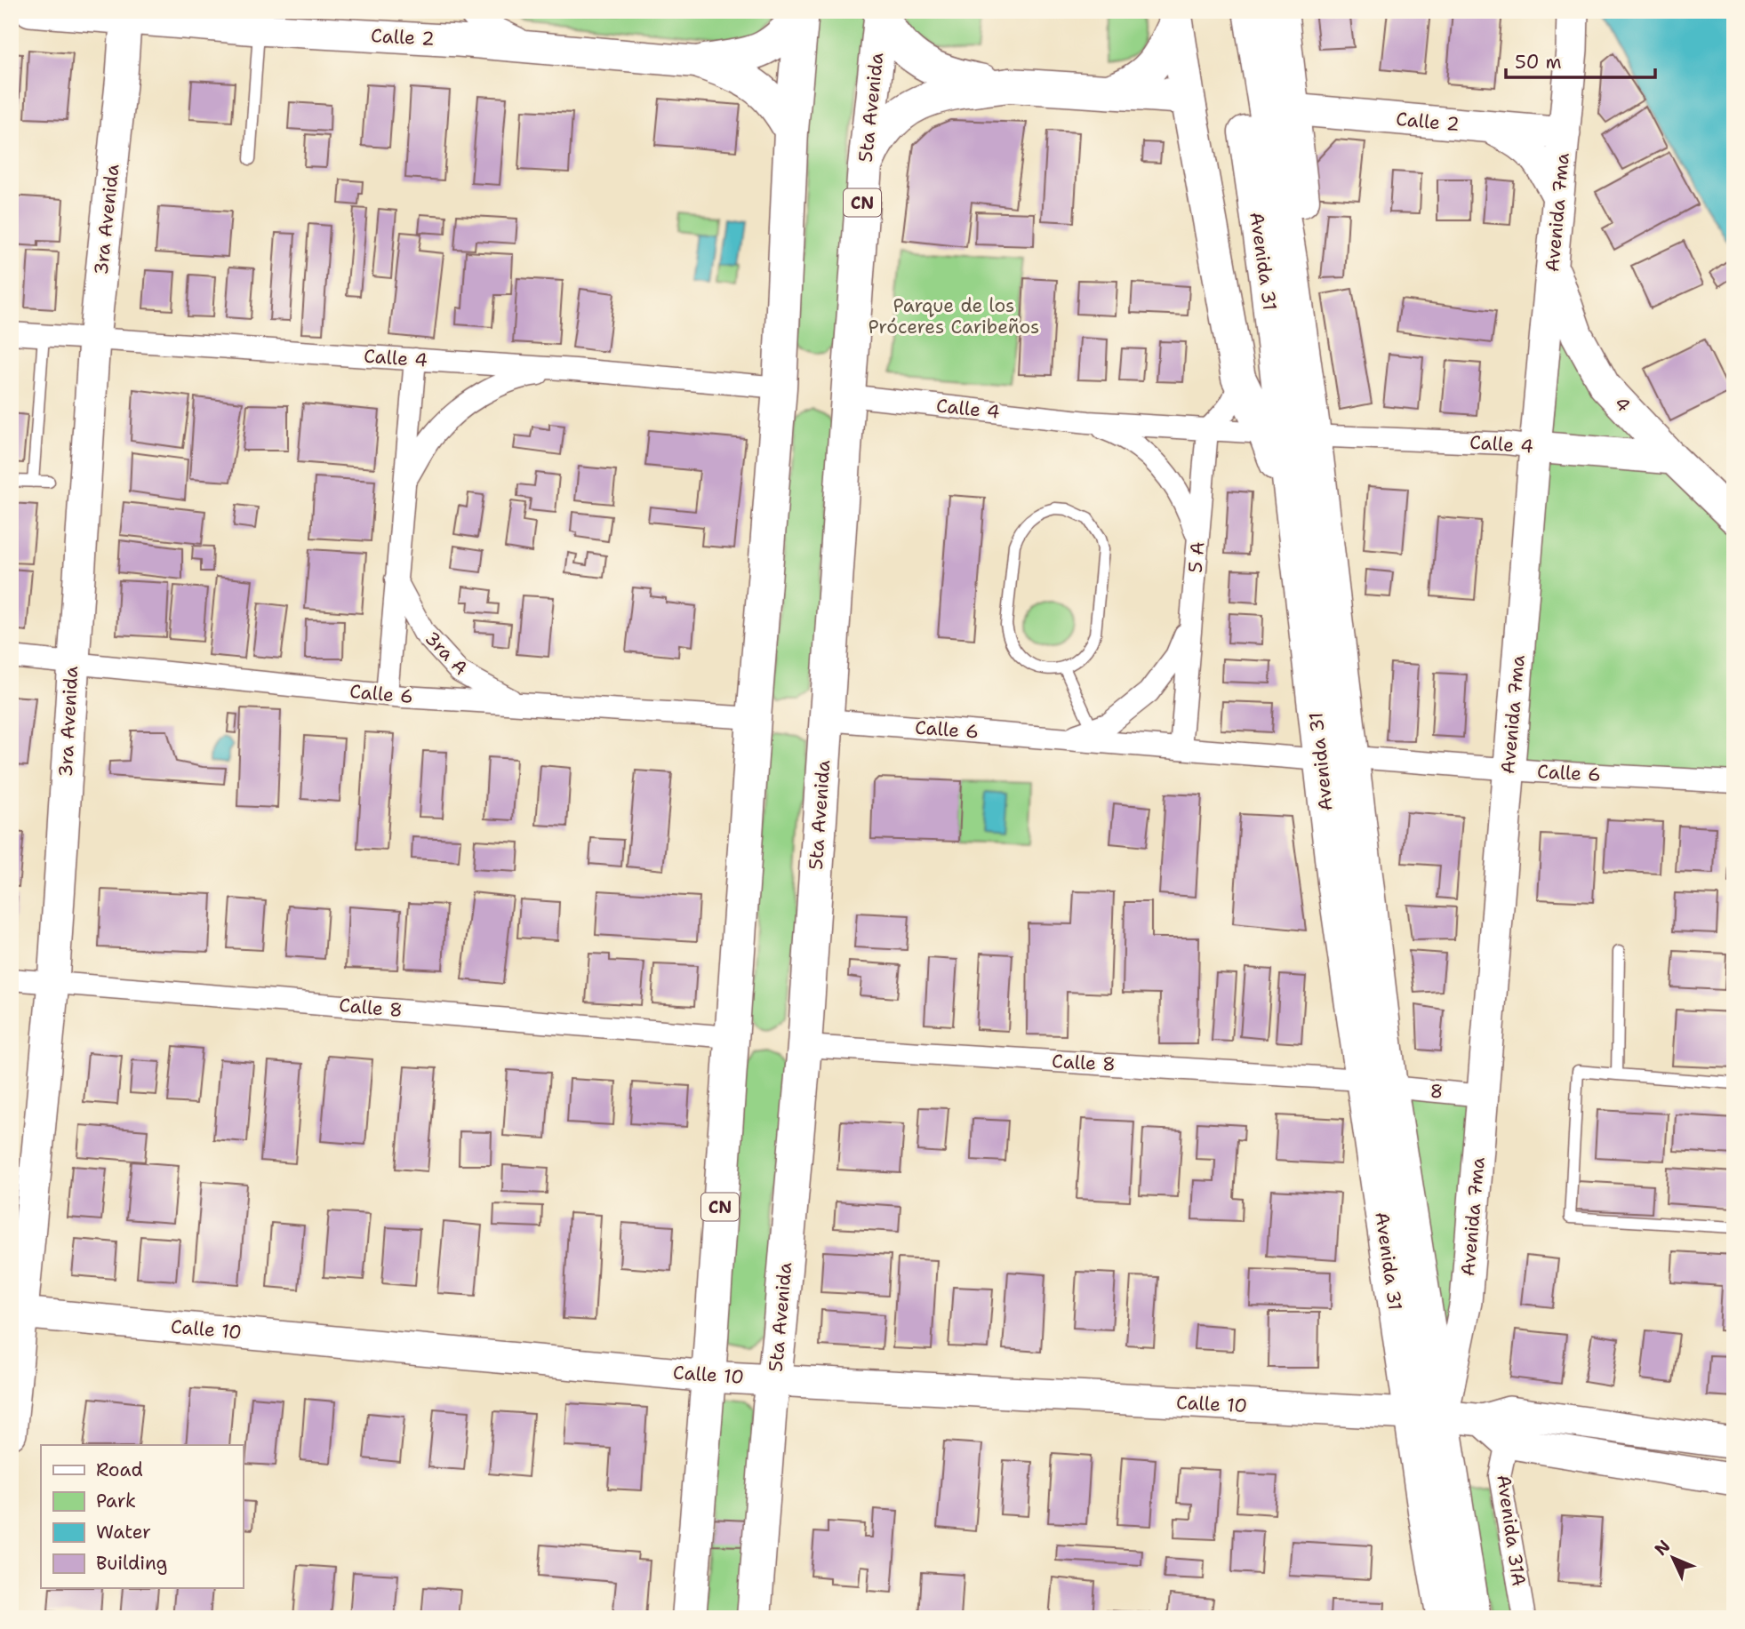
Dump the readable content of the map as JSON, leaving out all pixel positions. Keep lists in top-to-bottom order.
{
  "streets": {
    "main road": [
      "Calle 2",
      "5ta Avenida",
      "CN",
      "Avenida 7ma",
      "3ra Avenida",
      "Avenida 31",
      "Calle 4",
      "4",
      "Calle 10"
    ],
    "street": [
      "5 A",
      "3ra A",
      "Calle 6",
      "Calle 8",
      "8",
      "Avenida 31A"
    ]
  },
  "crossings": [
    ["Calle 2", "Avenida 7ma"],
    ["Calle 2", "3ra Avenida"],
    ["5ta Avenida", "Calle 4"],
    ["5ta Avenida", "Calle 6"],
    ["5ta Avenida", "Calle 8"],
    ["5ta Avenida", "Calle 10"],
    ["CN", "Calle 4"],
    ["CN", "Calle 6"],
    ["CN", "Calle 8"],
    ["CN", "Calle 10"],
    ["Avenida 7ma", "Avenida 31"],
    ["Avenida 7ma", "Calle 4"],
    ["Avenida 7ma", "4"],
    ["Avenida 7ma", "Calle 6"],
    ["Avenida 7ma", "8"],
    ["Avenida 7ma", "Calle 10"],
    ["3ra Avenida", "Calle 4"],
    ["3ra Avenida", "Calle 6"],
    ["3ra Avenida", "Calle 8"],
    ["3ra Avenida", "Calle 10"],
    ["Avenida 31", "Calle 6"],
    ["Avenida 31", "Calle 8"],
    ["Avenida 31", "8"],
    ["Avenida 31", "Calle 10"],
    ["Calle 4", "4"],
    ["Calle 4", "5 A"],
    ["5 A", "Calle 6"],
    ["3ra A", "Calle 6"],
    ["Calle 8", "8"]
  ],
  "parks": ["Parque de los Próceres Caribeños"],
  "legend": [
    "Road",
    "Park",
    "Water",
    "Building"
  ],
  "scale_bar": "50 m",
  "north": "top left"
}
